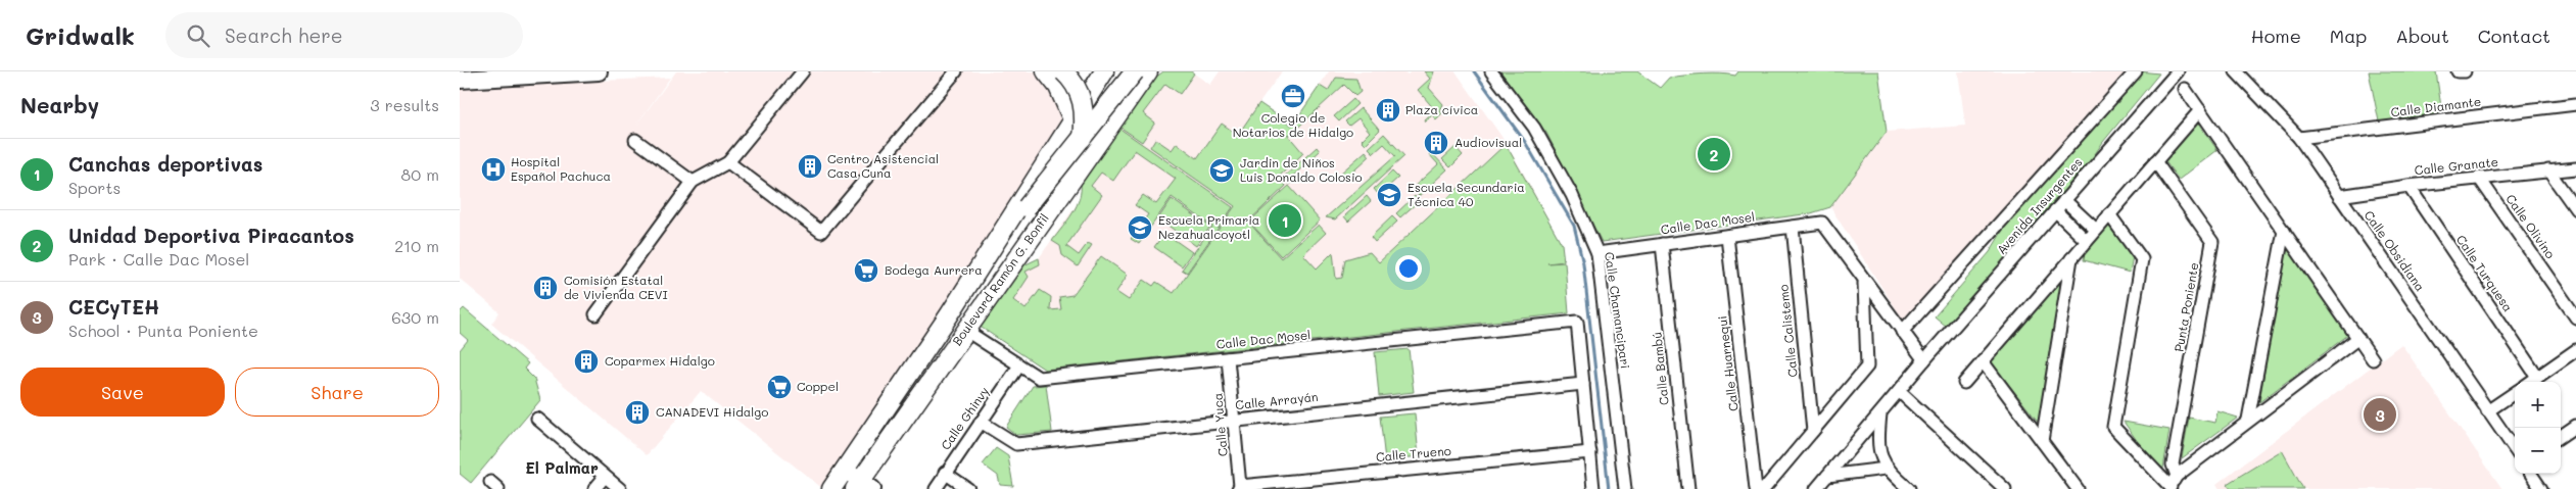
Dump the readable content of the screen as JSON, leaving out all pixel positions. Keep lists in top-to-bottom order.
{
  "streets": {
    "main road": ["Boulevard Ramón G. Bonfil"],
    "street": [
      "Calle Diamante",
      "Calle Granate",
      "Avenida Insurgentes",
      "Calle Dac Mosel",
      "Calle Olivino",
      "Calle Obsidiana",
      "Calle Turquesa",
      "Punta Poniente",
      "Calle Chamancipari",
      "Calle Calistemo",
      "Calle Huarnequi",
      "Calle Bambú",
      "Calle Arrayán",
      "Calle Ghinvy",
      "Calle Yuca",
      "Calle Trueno"
    ]
  },
  "crossings": [
    ["Calle Diamante", "Calle Obsidiana"],
    ["Calle Granate", "Calle Olivino"],
    ["Calle Granate", "Calle Obsidiana"],
    ["Calle Granate", "Calle Turquesa"],
    ["Calle Dac Mosel", "Boulevard Ramón G. Bonfil"],
    ["Calle Dac Mosel", "Calle Chamancipari"],
    ["Calle Dac Mosel", "Calle Calistemo"],
    ["Calle Dac Mosel", "Calle Huarnequi"],
    ["Calle Dac Mosel", "Calle Bambú"],
    ["Calle Dac Mosel", "Calle Arrayán"],
    ["Calle Dac Mosel", "Calle Ghinvy"],
    ["Calle Dac Mosel", "Calle Yuca"],
    ["Calle Arrayán", "Calle Ghinvy"],
    ["Calle Arrayán", "Calle Yuca"],
    ["Calle Yuca", "Calle Trueno"]
  ],
  "districts": ["El Palmar"],
  "places": {
    "office": ["Colegio de Notarios de Hidalgo"],
    "building": [
      "Plaza cívica",
      "Audiovisual",
      "Centro Asistencial Casa Cuna",
      "Comisión Estatal de Vivienda CEVI",
      "Coparmex Hidalgo",
      "CANADEVI Hidalgo"
    ],
    "hospital": ["Hospital Español Pachuca"],
    "school or university": ["Jardin de Niños Luis Donaldo Colosio", "Escuela Secundaria Técnica 40", "Escuela Primaria Nezahualcoyotl"],
    "supermarket": ["Bodega Aurrera", "Coppel"]
  },
  "page": {
    "header": "Gridwalk",
    "search": "Search here",
    "nav": [
      "Home",
      "Map",
      "About",
      "Contact"
    ],
    "heading": ["Nearby", "3 results"],
    "pins": ["2", "1", "3"],
    "list": [
      {
        "mark": "1",
        "name": "Canchas deportivas",
        "note": "Sports",
        "value": "80 m"
      },
      {
        "mark": "2",
        "name": "Unidad Deportiva Piracantos",
        "note": "Park · Calle Dac Mosel",
        "value": "210 m"
      },
      {
        "mark": "3",
        "name": "CECyTEH",
        "note": "School · Punta Poniente",
        "value": "630 m"
      }
    ],
    "buttons": ["Save", "Share"],
    "map_buttons": ["+", "−"]
  }
}
